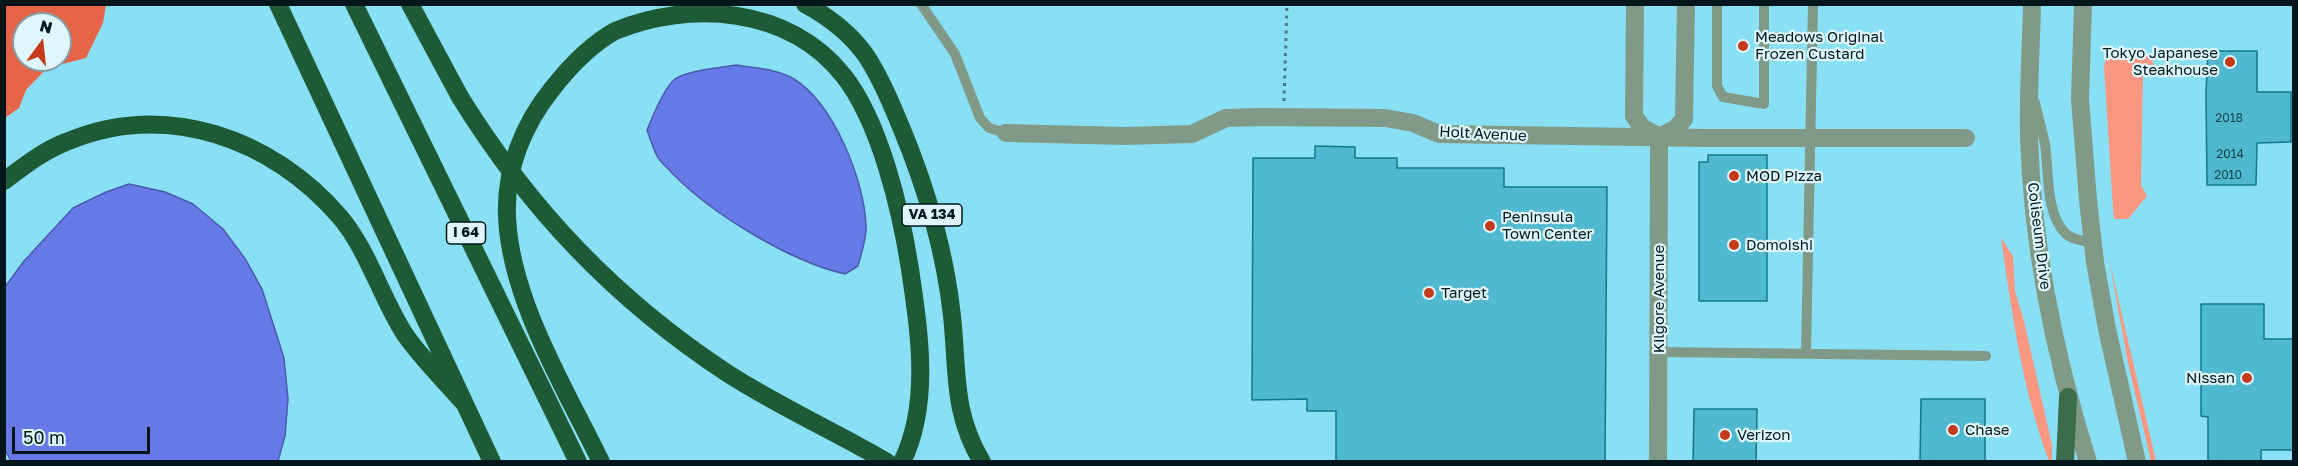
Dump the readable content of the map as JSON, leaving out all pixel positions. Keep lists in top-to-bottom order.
{
  "streets": {
    "highway": ["VA 134", "I 64"],
    "street": ["Holt Avenue", "Coliseum Drive", "Kilgore Avenue"]
  },
  "crossings": [
    ["Holt Avenue", "Kilgore Avenue"]
  ],
  "places": [
    "Meadows Original Frozen Custard",
    "Tokyo Japanese Steakhouse",
    "MOD Pizza",
    "Peninsula Town Center",
    "Domoishi",
    "Target",
    "Nissan",
    "Chase",
    "Verizon"
  ],
  "house_numbers": ["2018", "2014", "2010"],
  "scale_bar": "50 m",
  "north": "top"
}
